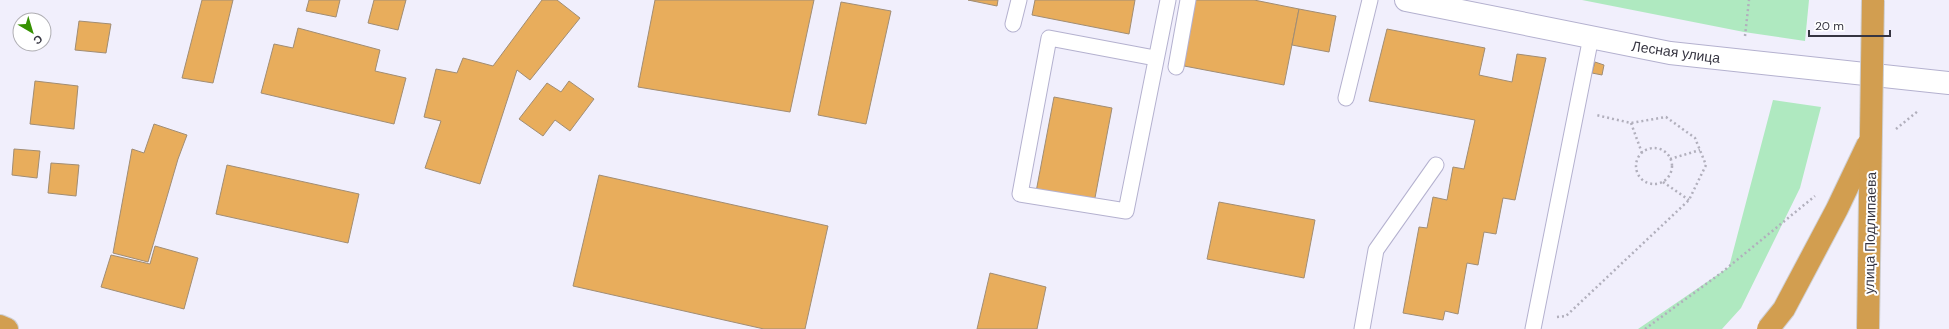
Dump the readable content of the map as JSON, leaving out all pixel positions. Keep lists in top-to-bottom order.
{
  "streets": {
    "highway": ["улица Подлипаева"],
    "street": ["Лесная улица"]
  },
  "scale_bar": "20 m",
  "north": "bottom right"
}
